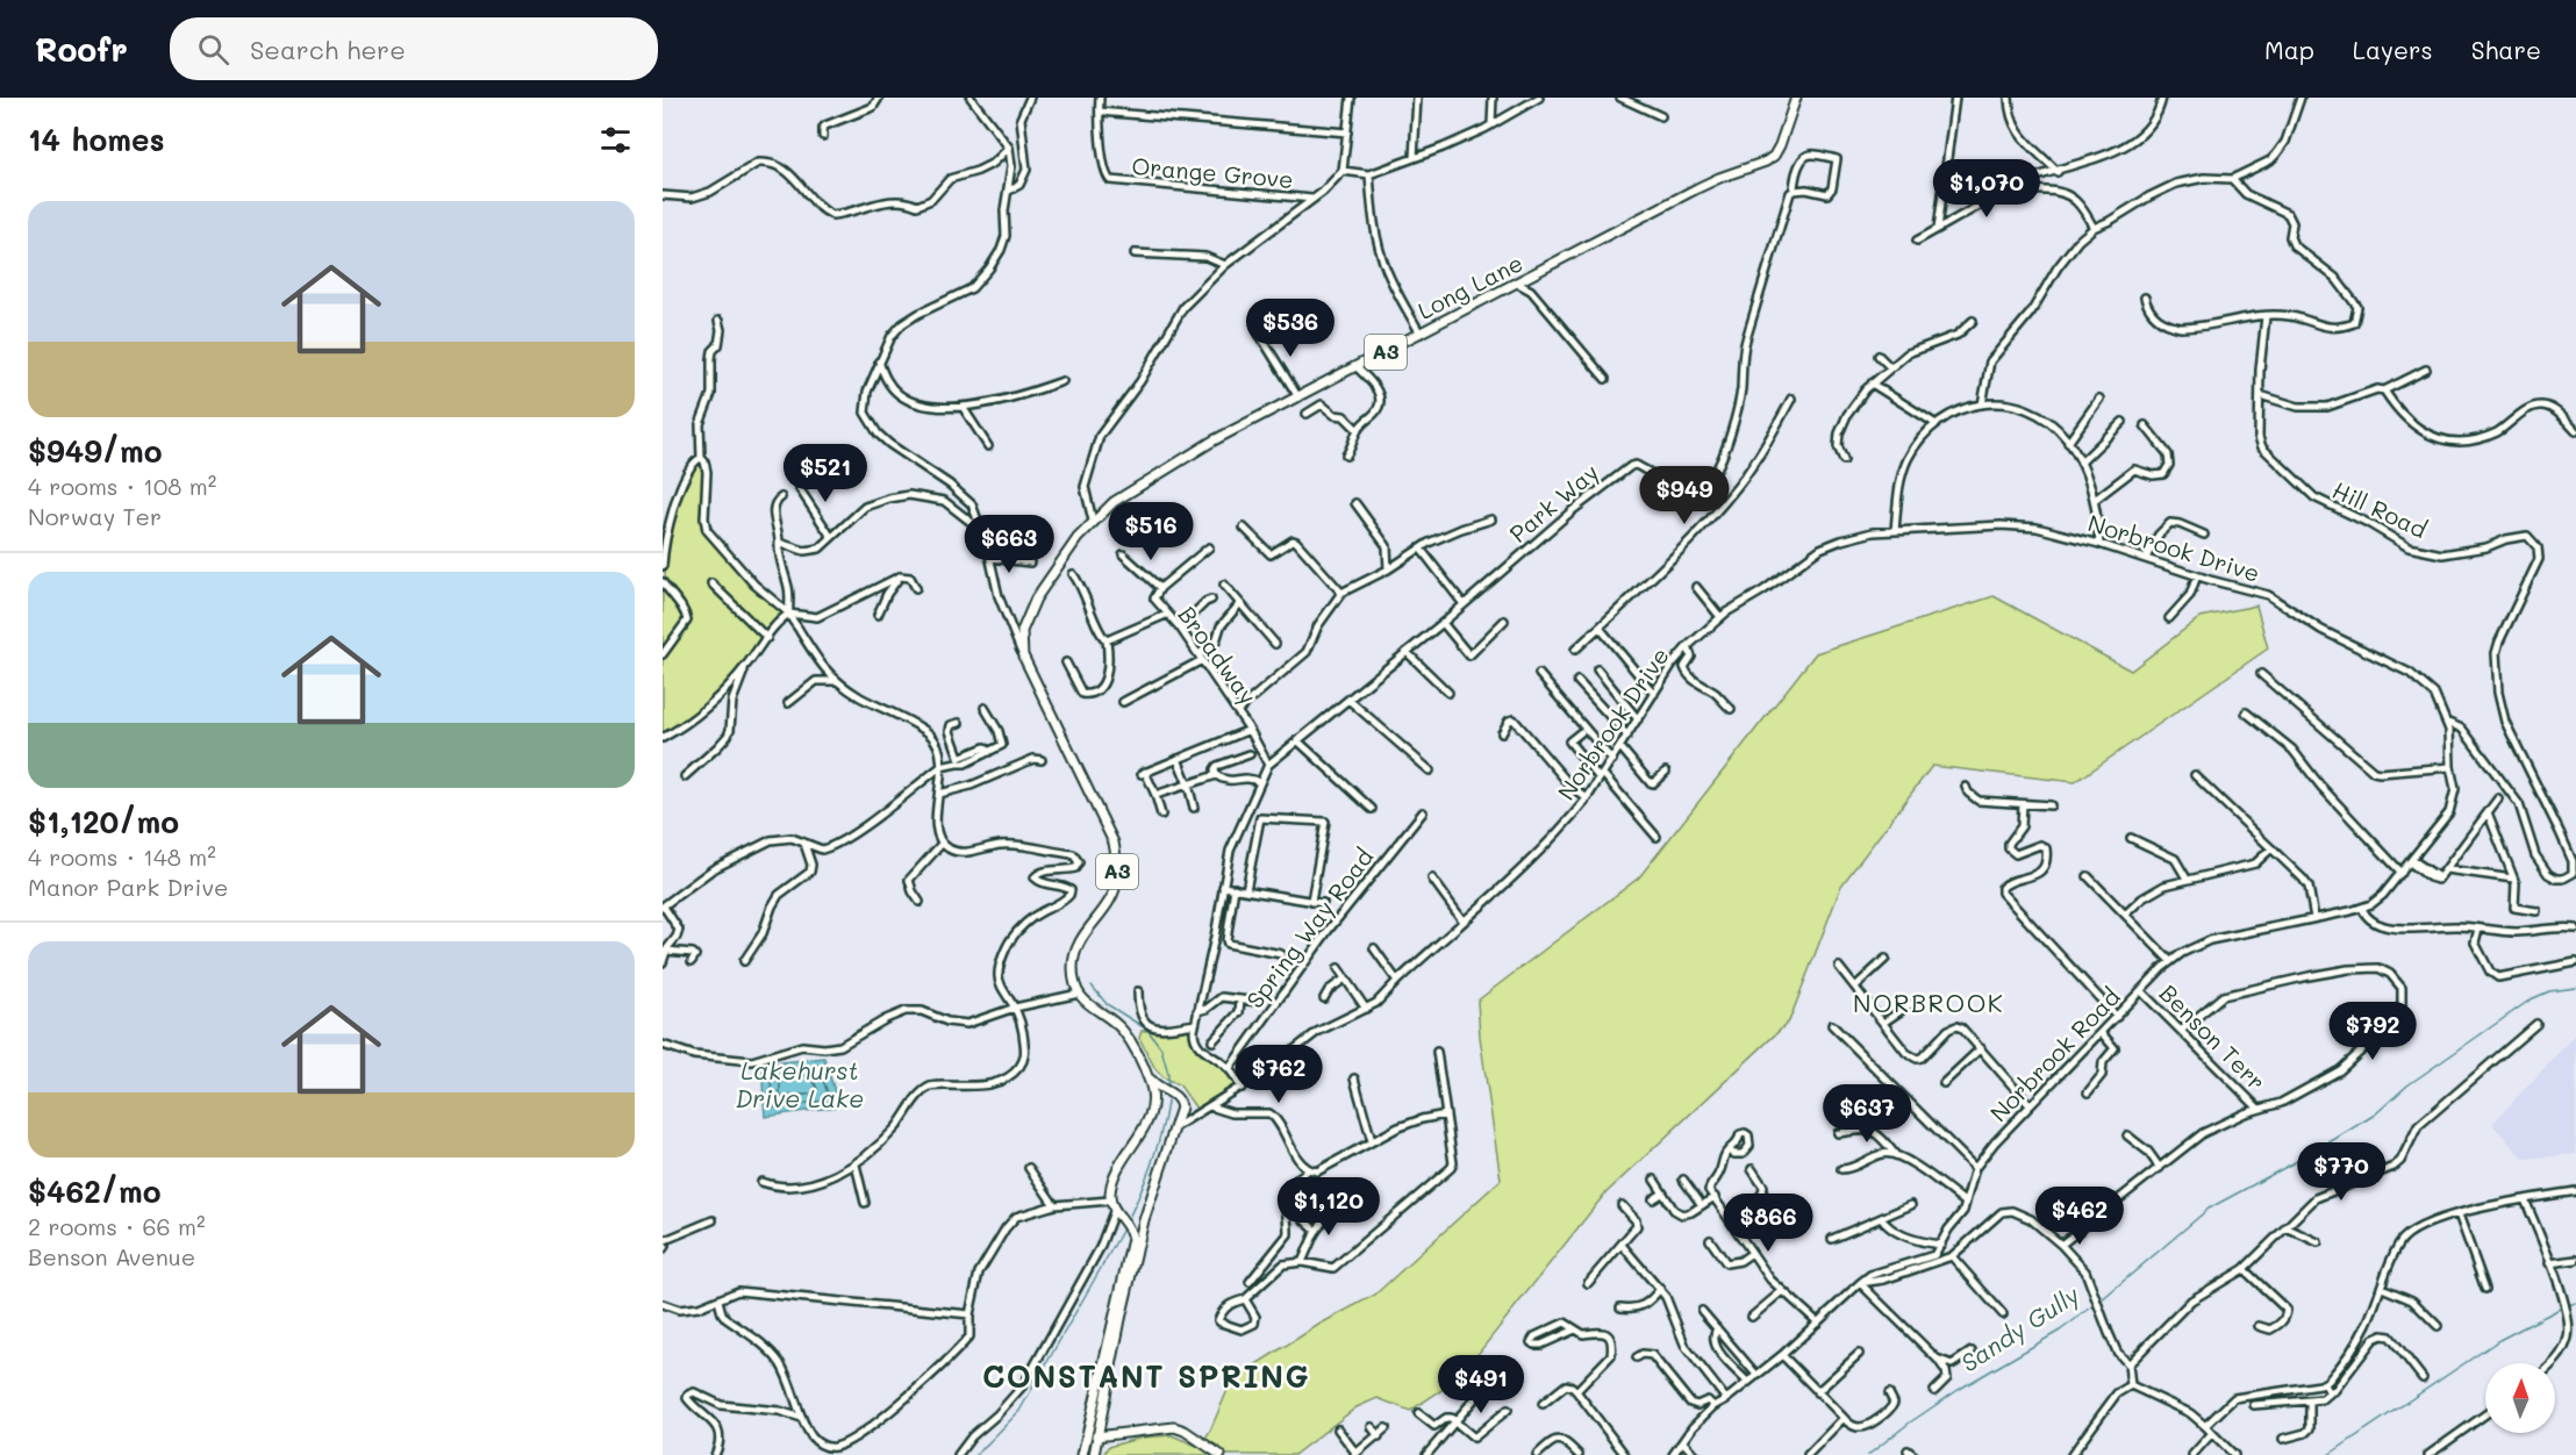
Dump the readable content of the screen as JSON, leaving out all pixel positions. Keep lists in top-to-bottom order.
{
  "streets": {
    "main road": ["Long Lane", "A3"],
    "street": [
      "Orange Grove",
      "Park Way",
      "Hill Road",
      "Norbrook Drive",
      "Broadway",
      "Spring Way Road",
      "Benson Terr",
      "Norbrook Road"
    ]
  },
  "crossings": [
    ["Long Lane", "A3"],
    ["Park Way", "Broadway"],
    ["Norbrook Drive", "Norbrook Road"],
    ["Benson Terr", "Norbrook Road"]
  ],
  "districts": ["NORBROOK", "CONSTANT SPRING"],
  "water": ["Lakehurst Drive Lake", "Sandy Gully"],
  "north": "top",
  "page": {
    "header": "Roofr",
    "search": "Search here",
    "nav": ["Map", "Layers", "Share"],
    "heading": "14 homes",
    "price": [
      "$1,070",
      "$536",
      "$521",
      "$949",
      "$516",
      "$663",
      "$792",
      "$762",
      "$637",
      "$770",
      "$1,120",
      "$462",
      "$866",
      "$491"
    ],
    "list": [
      {
        "name": "$949/mo",
        "note": "4 rooms · 108 m² · Norway Ter"
      },
      {
        "name": "$1,120/mo",
        "note": "4 rooms · 148 m² · Manor Park Drive"
      },
      {
        "name": "$462/mo",
        "note": "2 rooms · 66 m² · Benson Avenue"
      }
    ]
  }
}
